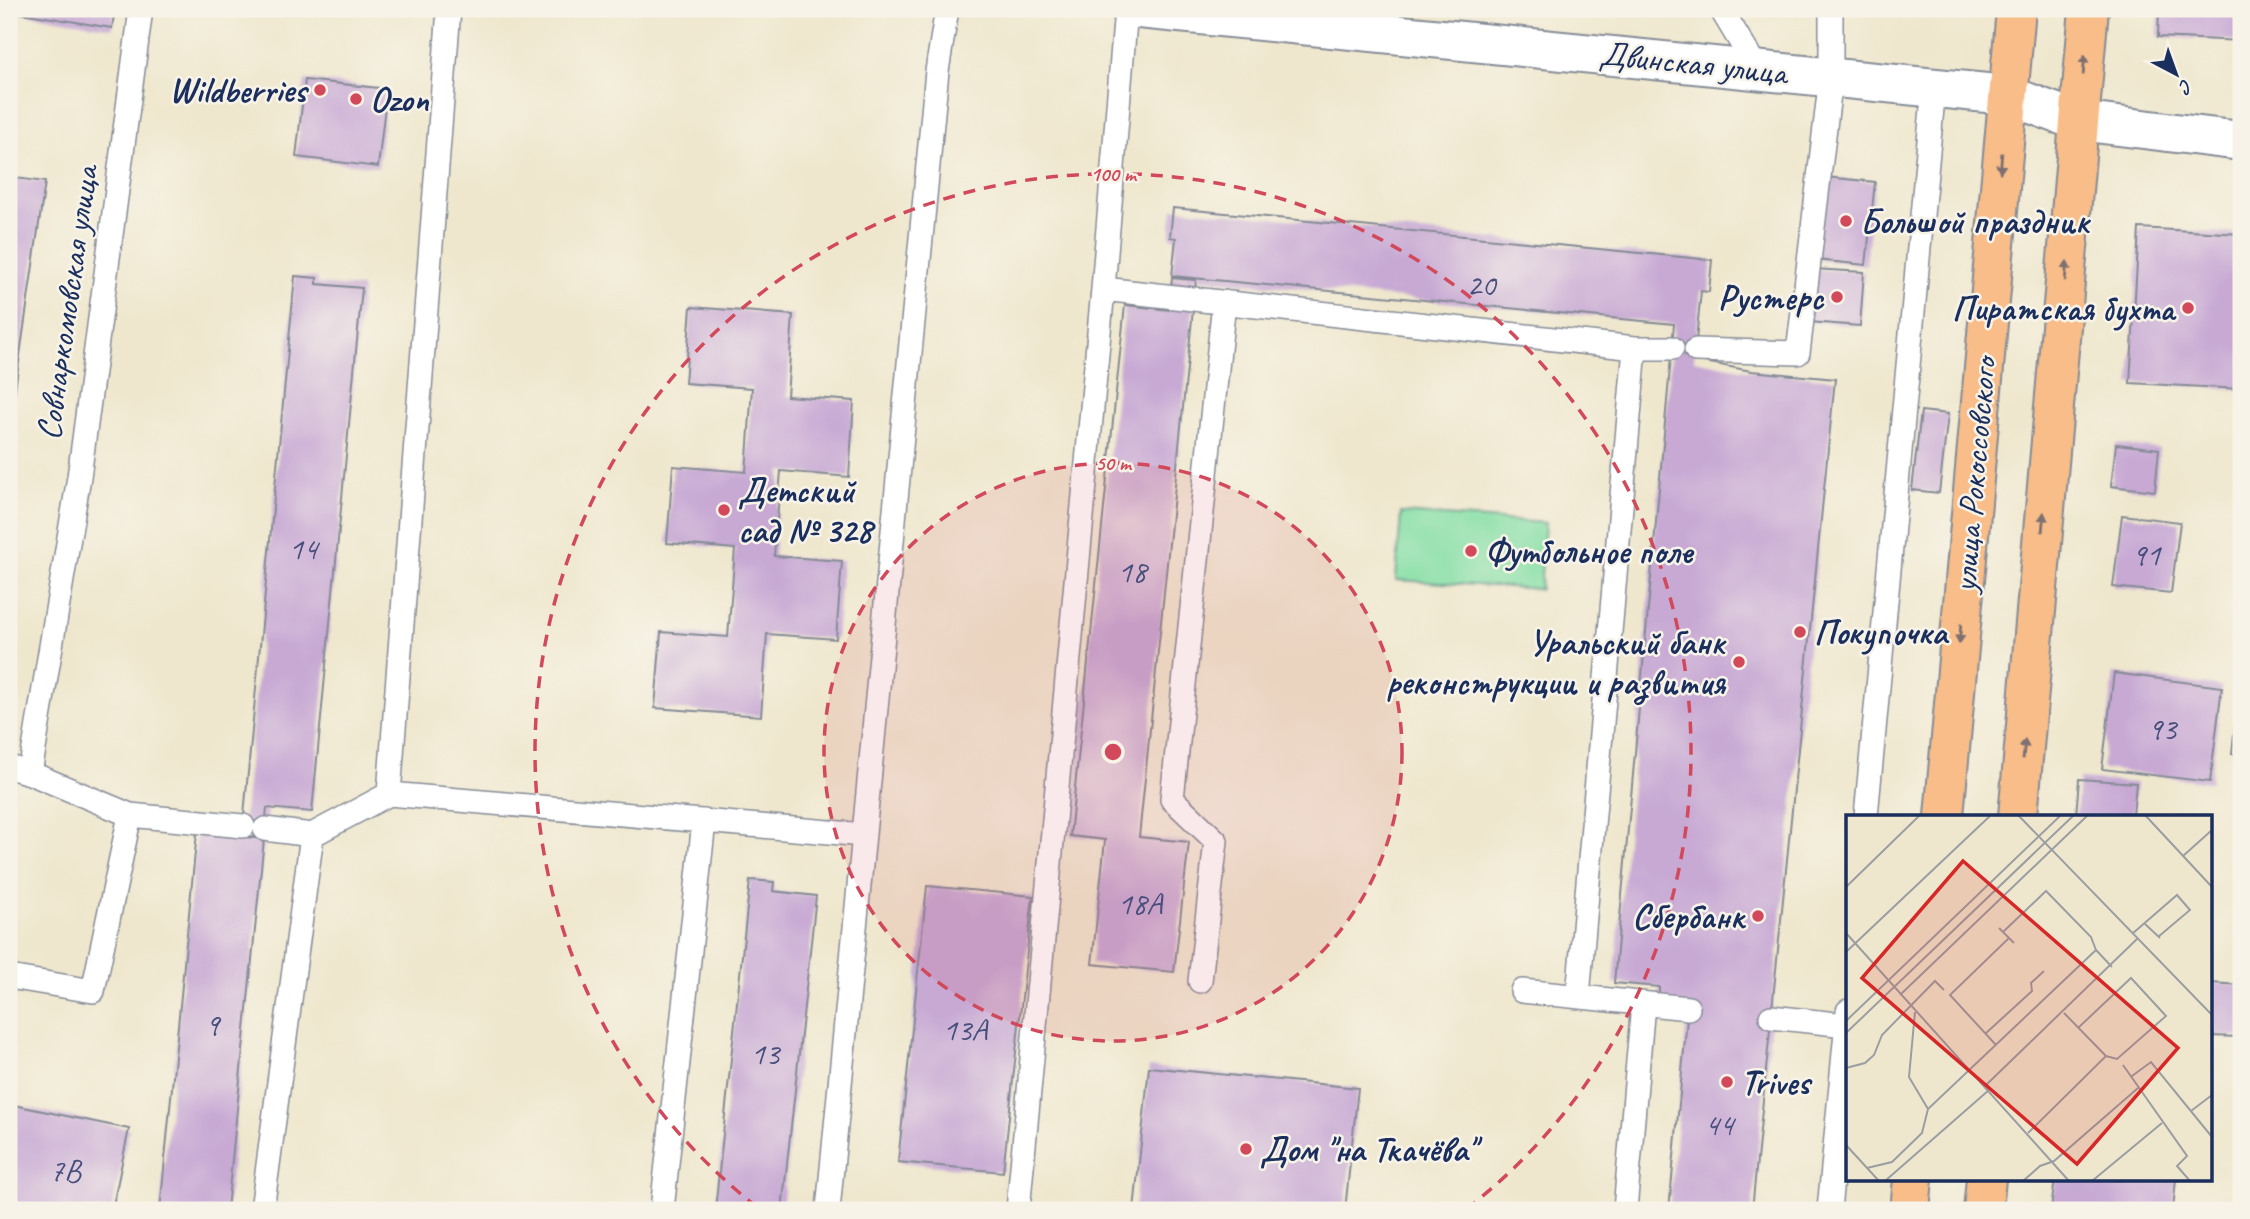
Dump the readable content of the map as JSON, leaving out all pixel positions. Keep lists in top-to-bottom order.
{
  "streets": {
    "highway": ["улица Рокоссовского"],
    "street": ["Двинская улица"],
    "lane": ["Совнаркомовская улица"]
  },
  "crossings": [
    ["Двинская улица", "улица Рокоссовского"]
  ],
  "places": [
    "Wildberries",
    "Ozon",
    "Большой праздник",
    "Рустерс",
    "Пиратская бухта",
    "Детский сад № 328",
    "Футбольное поле",
    "Покупочка",
    "Уральский банк реконструкции и развития",
    "Сбербанк",
    "Trives",
    "Дом \"на Ткачёва\""
  ],
  "house_numbers": [
    "20",
    "14",
    "91",
    "18",
    "93",
    "18А",
    "9",
    "13А",
    "13",
    "44",
    "7В"
  ],
  "north": "bottom right",
  "rings": ["100 m", "50 m"]
}
